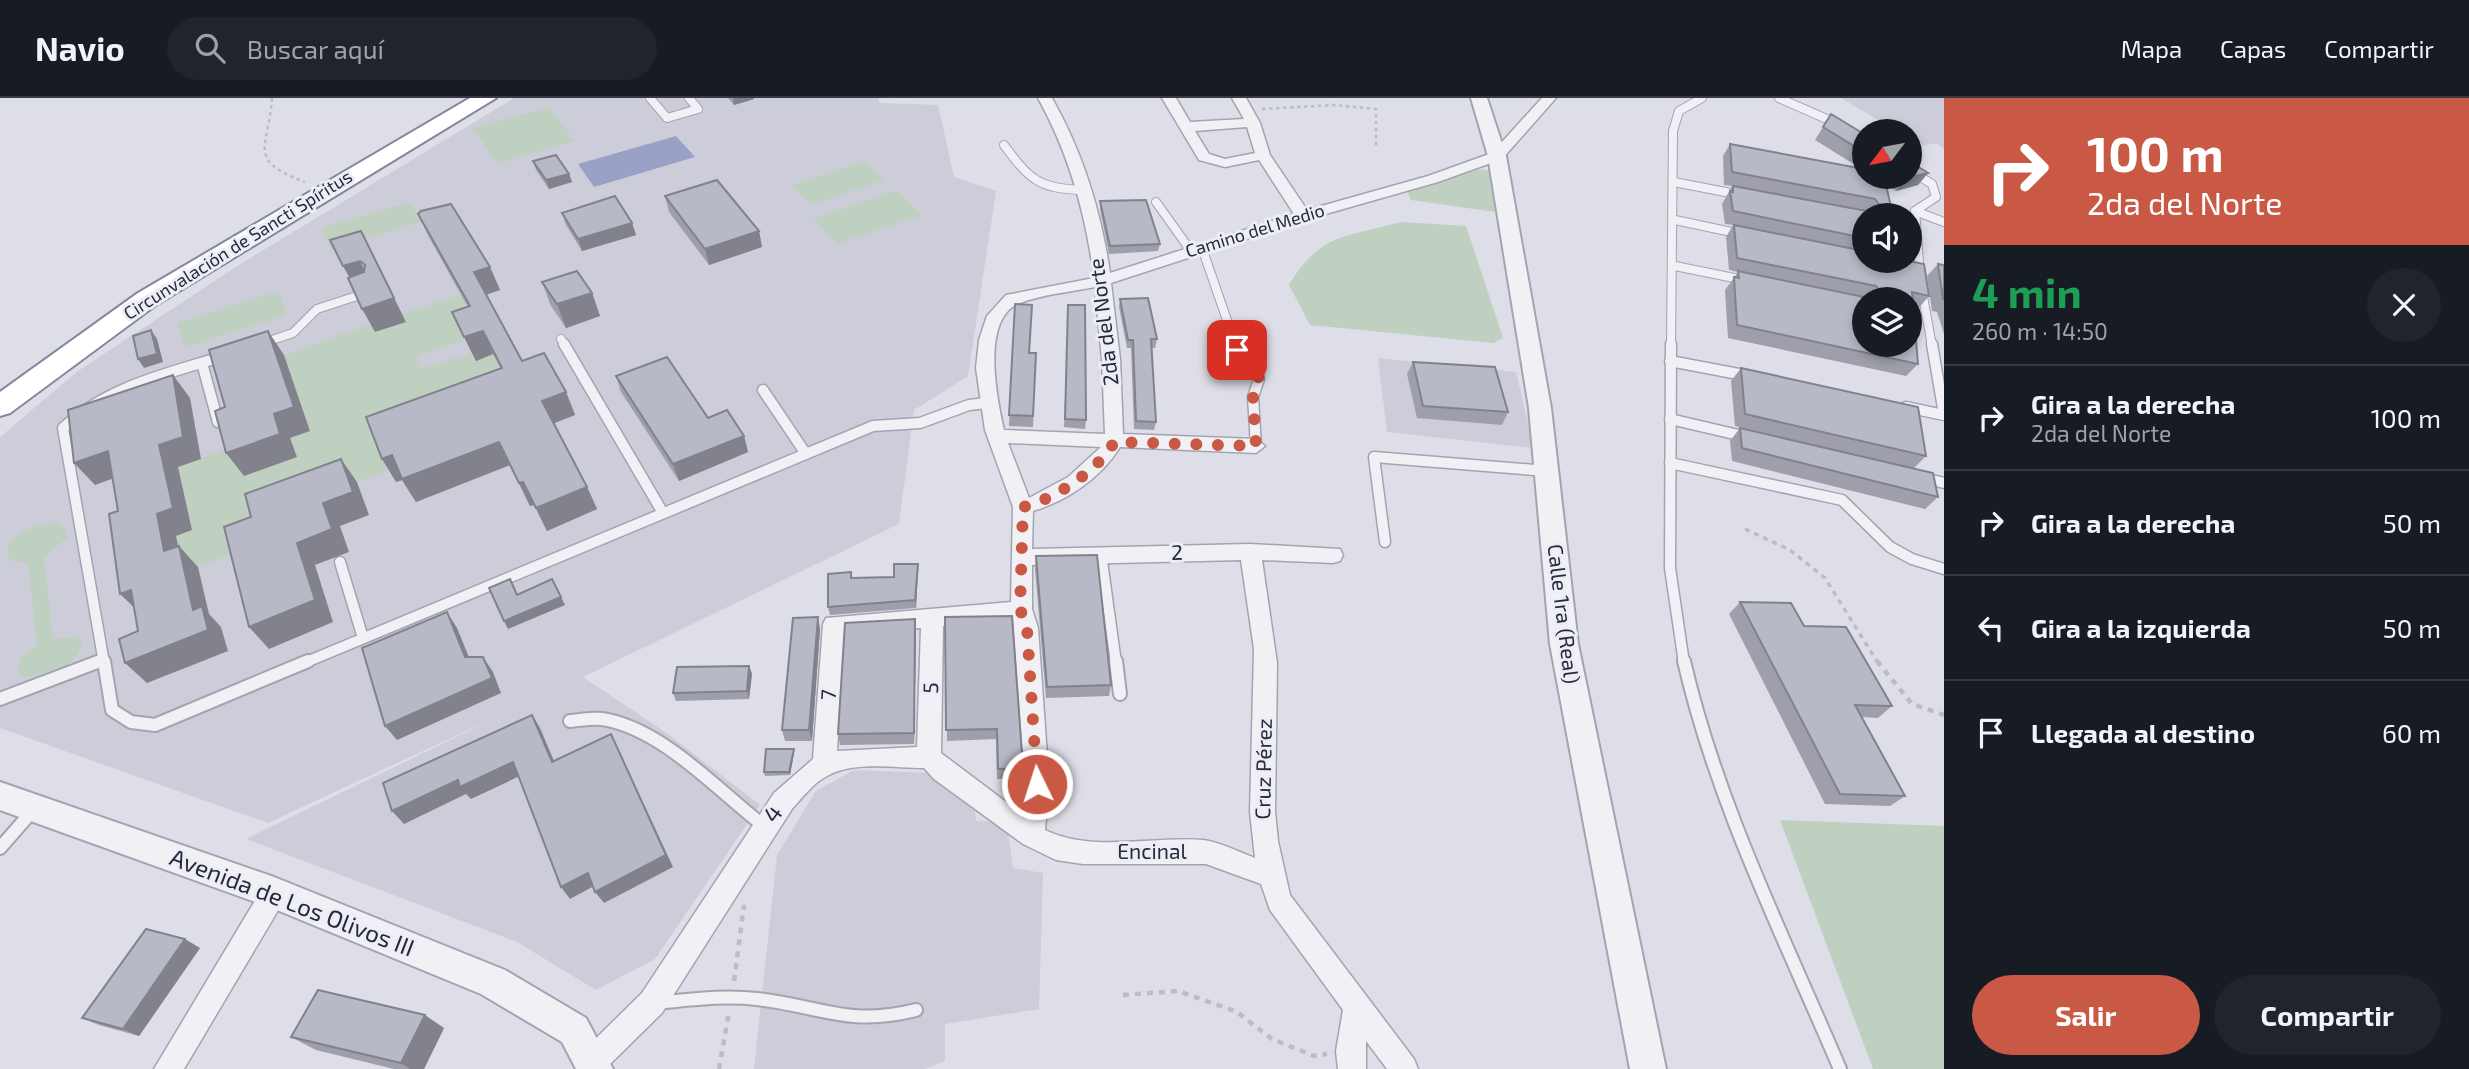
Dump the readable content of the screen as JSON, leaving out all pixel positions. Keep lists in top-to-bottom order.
{
  "streets": {
    "highway": ["Circunvalación de Sancti Spíritus"],
    "street": [
      "Camino del Medio",
      "2da del Norte",
      "2",
      "Calle 1ra (Real)",
      "5",
      "7",
      "Cruz Pérez",
      "4",
      "Encinal",
      "Avenida de Los Olivos III"
    ]
  },
  "crossings": [
    ["Camino del Medio", "2da del Norte"],
    ["Camino del Medio", "Calle 1ra (Real)"],
    ["2", "Cruz Pérez"],
    ["5", "7"],
    ["7", "4"],
    ["Cruz Pérez", "Encinal"],
    ["4", "Avenida de Los Olivos III"]
  ],
  "north": "bottom left",
  "page": {
    "header": "Navio",
    "search": "Buscar aquí",
    "nav": ["Mapa", "Capas", "Compartir"],
    "turn": ["100 m", "2da del Norte"],
    "heading": ["4 min", "260 m · 14:50"],
    "list": [
      {
        "name": "Gira a la derecha",
        "note": "2da del Norte",
        "value": "100 m"
      },
      {
        "name": "Gira a la derecha",
        "value": "50 m"
      },
      {
        "name": "Gira a la izquierda",
        "value": "50 m"
      },
      {
        "name": "Llegada al destino",
        "value": "60 m"
      }
    ],
    "buttons": ["Salir", "Compartir"]
  }
}
